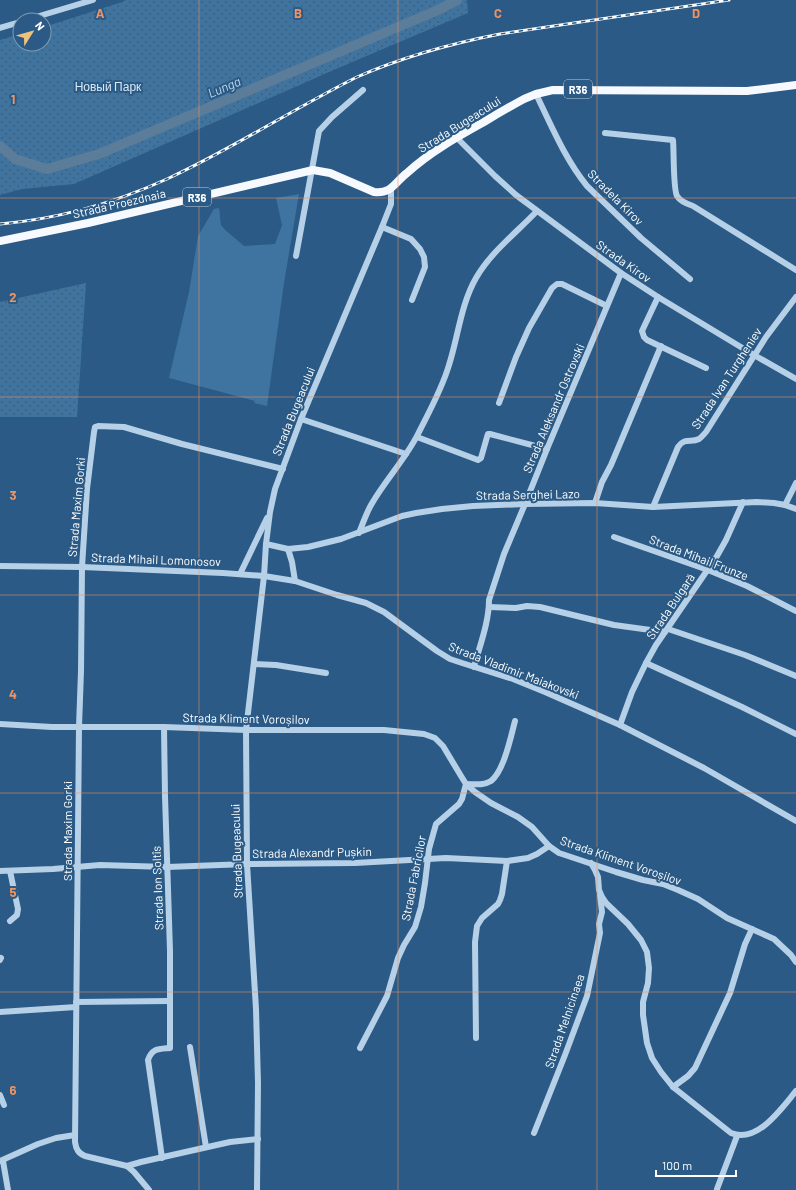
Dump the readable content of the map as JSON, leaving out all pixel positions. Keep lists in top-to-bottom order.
{
  "streets": {
    "main road": ["R36", "Strada Bugeacului", "Strada Proezdnaia"],
    "street": [
      "Stradela Kirov",
      "Strada Kirov",
      "Strada Ivan Turgheniev",
      "Strada Aleksandr Ostrovski",
      "Strada Serghei Lazo",
      "Strada Maxim Gorki",
      "Strada Mihail Frunze",
      "Strada Mihail Lomonosov",
      "Strada Bulgară",
      "Strada Vladimir Maiakovski",
      "Strada Kliment Voroșilov",
      "Strada Alexandr Pușkin",
      "Strada Fabricilor",
      "Strada Ion Soltîs",
      "Strada Melnicinaea"
    ]
  },
  "crossings": [
    ["Strada Bugeacului", "Stradela Kirov"],
    ["Strada Bugeacului", "Strada Proezdnaia"],
    ["Strada Bugeacului", "Strada Kirov"],
    ["Strada Bugeacului", "Strada Serghei Lazo"],
    ["Strada Bugeacului", "Strada Maxim Gorki"],
    ["Strada Bugeacului", "Strada Mihail Lomonosov"],
    ["Strada Bugeacului", "Strada Vladimir Maiakovski"],
    ["Strada Bugeacului", "Strada Kliment Voroșilov"],
    ["Strada Bugeacului", "Strada Alexandr Pușkin"],
    ["Strada Kirov", "Strada Ivan Turgheniev"],
    ["Strada Kirov", "Strada Aleksandr Ostrovski"],
    ["Strada Ivan Turgheniev", "Strada Serghei Lazo"],
    ["Strada Aleksandr Ostrovski", "Strada Serghei Lazo"],
    ["Strada Aleksandr Ostrovski", "Strada Vladimir Maiakovski"],
    ["Strada Serghei Lazo", "Strada Bulgară"],
    ["Strada Maxim Gorki", "Strada Mihail Lomonosov"],
    ["Strada Maxim Gorki", "Strada Kliment Voroșilov"],
    ["Strada Maxim Gorki", "Strada Alexandr Pușkin"],
    ["Strada Mihail Frunze", "Strada Bulgară"],
    ["Strada Mihail Lomonosov", "Strada Vladimir Maiakovski"],
    ["Strada Bulgară", "Strada Vladimir Maiakovski"],
    ["Strada Kliment Voroșilov", "Strada Alexandr Pușkin"],
    ["Strada Kliment Voroșilov", "Strada Fabricilor"],
    ["Strada Kliment Voroșilov", "Strada Ion Soltîs"],
    ["Strada Kliment Voroșilov", "Strada Melnicinaea"],
    ["Strada Alexandr Pușkin", "Strada Fabricilor"],
    ["Strada Alexandr Pușkin", "Strada Ion Soltîs"]
  ],
  "water": ["Lunga"],
  "parks": ["Новый Парк"],
  "scale_bar": "100 m",
  "north": "top right",
  "grid": {
    "columns": [
      "A",
      "B",
      "C",
      "D"
    ],
    "rows": [
      "1",
      "2",
      "3",
      "4",
      "5",
      "6"
    ]
  }
}
